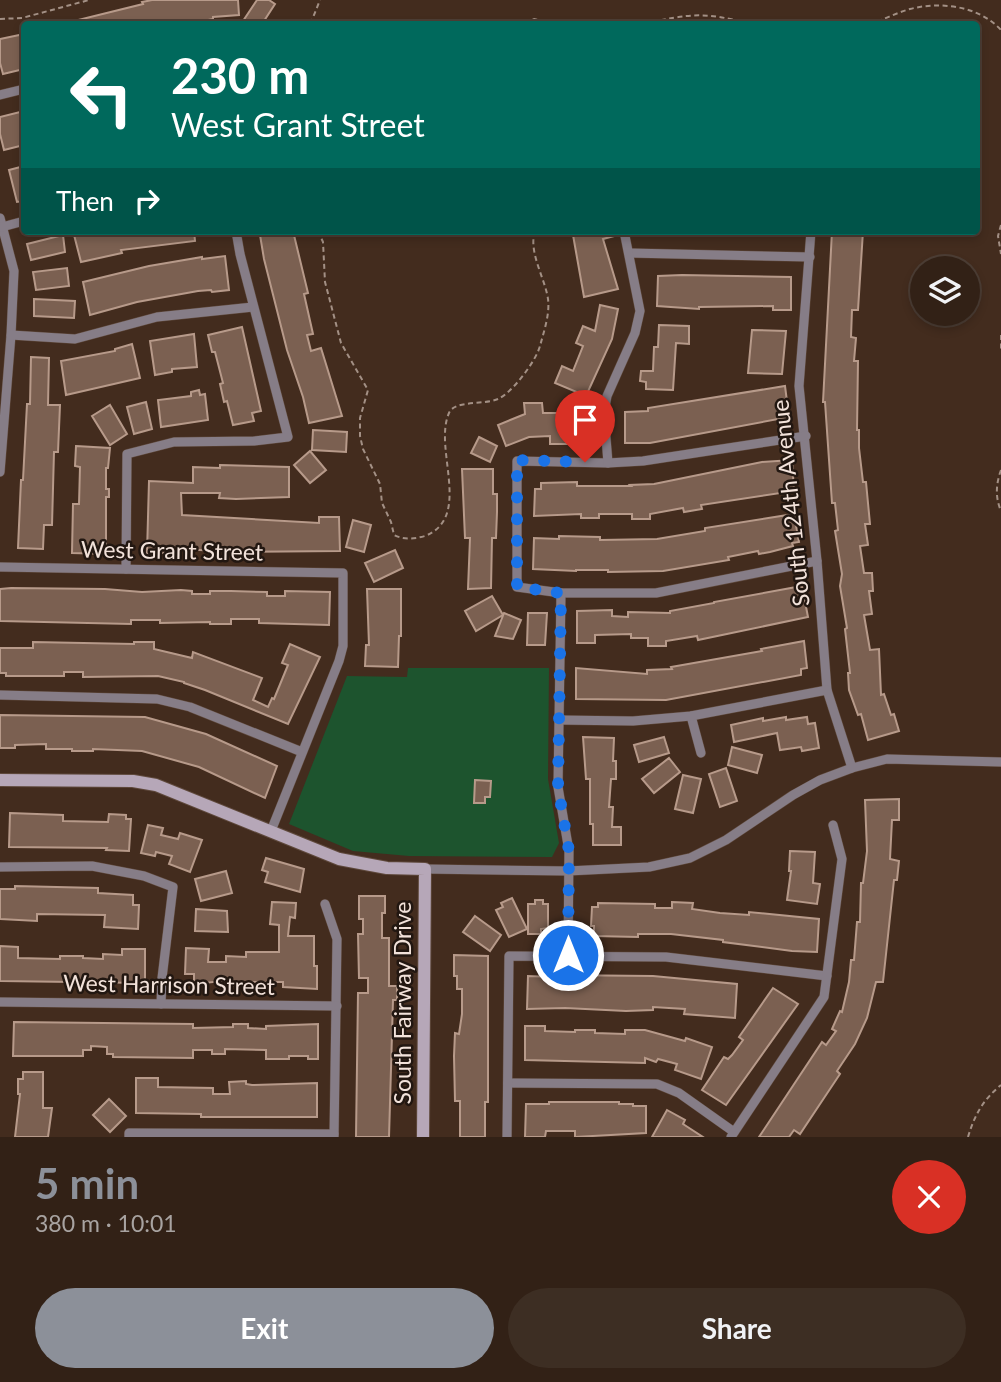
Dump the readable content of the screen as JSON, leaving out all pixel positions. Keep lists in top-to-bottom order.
{
  "streets": {
    "street": [
      "South 124th Avenue",
      "West Grant Street",
      "West Harrison Street",
      "South Fairway Drive"
    ]
  },
  "page": {
    "turn": ["230 m", "West Grant Street"],
    "then": "Then",
    "heading": ["5 min", "380 m · 10:01"],
    "buttons": ["Exit", "Share"]
  }
}
